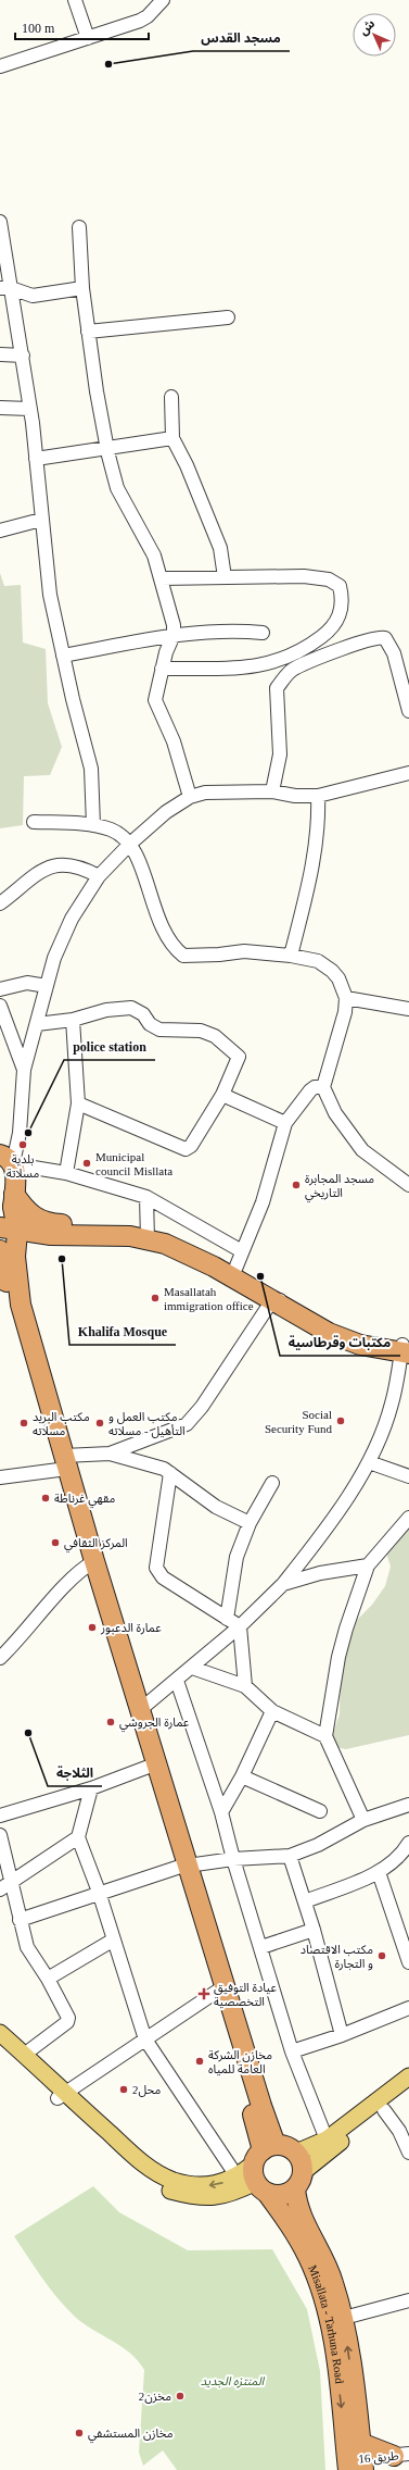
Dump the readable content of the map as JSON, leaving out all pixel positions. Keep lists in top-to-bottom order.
{
  "streets": {
    "highway": ["Misallata - Tarhuna Road"]
  },
  "parks": ["المنتزه الجديد"],
  "places": {
    "other": [
      "مسجد القدس",
      "police station",
      "بلدية مسلاتة",
      "Municipal council Misllata",
      "مسجد المجابرة التاريخي",
      "Khalifa Mosque",
      "مكتبات وقرطاسية",
      "Masallatah immigration office",
      "Social Security Fund",
      "مكتب البريد مسلاته",
      "مكتب العمل و التأهيل - مسلاته",
      "مقهي غرناطة",
      "المركز الثقافي",
      "عمارة الدعبور",
      "عمارة الجروشي",
      "الثلاجة",
      "مكتب الاقتصاد و التجارة",
      "مخازن الشركة العامة للمياه",
      "محل2",
      "مخزن2",
      "مخازن المستشفي"
    ],
    "health": ["عيادة التوفيق التخصصية"]
  },
  "scale_bar": "100 m",
  "north": "top left"
}
